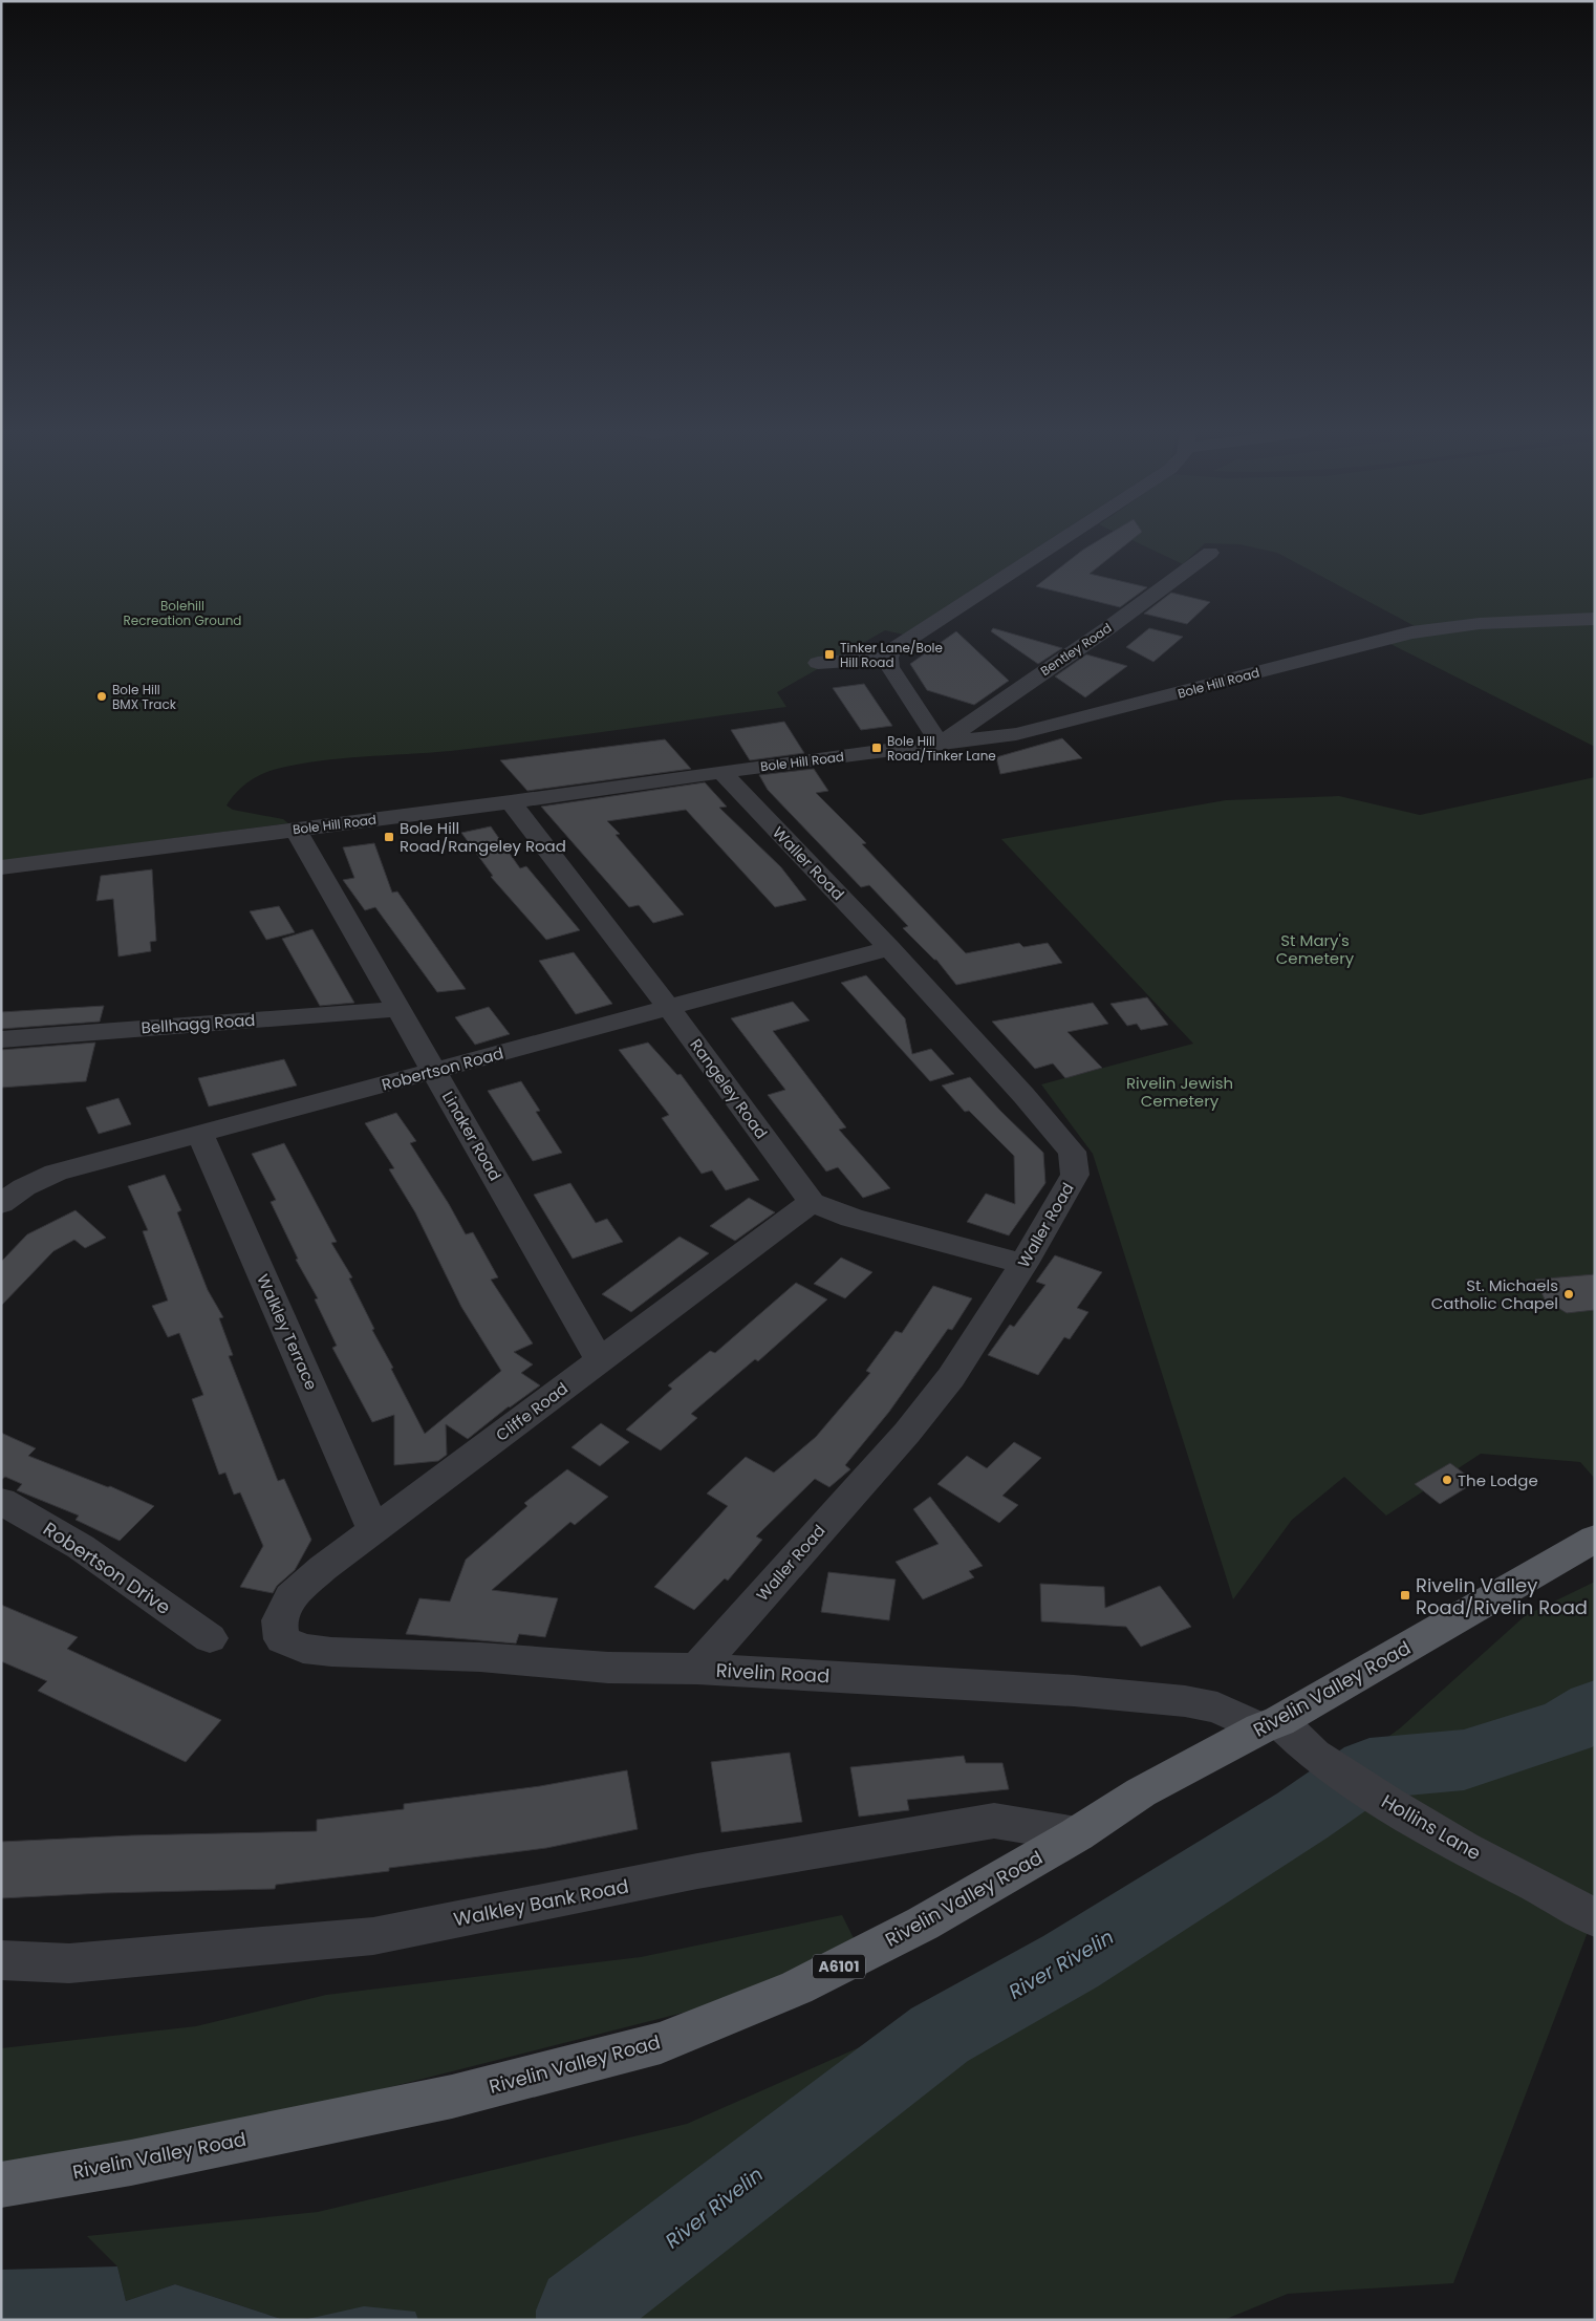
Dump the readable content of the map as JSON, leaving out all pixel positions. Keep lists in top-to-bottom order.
{
  "streets": {
    "main road": ["Rivelin Valley Road", "A6101"],
    "street": [
      "Bentley Road",
      "Bole Hill Road",
      "Waller Road",
      "Bellhagg Road",
      "Robertson Road",
      "Rangeley Road",
      "Linaker Road",
      "Walkley Terrace",
      "Cliffe Road",
      "Robertson Drive",
      "Rivelin Road",
      "Hollins Lane",
      "Walkley Bank Road"
    ]
  },
  "crossings": [
    ["Bentley Road", "Bole Hill Road"],
    ["Bole Hill Road", "Waller Road"],
    ["Bole Hill Road", "Rangeley Road"],
    ["Bole Hill Road", "Linaker Road"],
    ["Waller Road", "Robertson Road"],
    ["Waller Road", "Rivelin Road"],
    ["Bellhagg Road", "Linaker Road"],
    ["Robertson Road", "Rangeley Road"],
    ["Robertson Road", "Linaker Road"],
    ["Robertson Road", "Walkley Terrace"],
    ["Rangeley Road", "Cliffe Road"],
    ["Linaker Road", "Cliffe Road"],
    ["Walkley Terrace", "Cliffe Road"],
    ["Cliffe Road", "Rivelin Road"],
    ["Rivelin Road", "Rivelin Valley Road"],
    ["Rivelin Road", "Hollins Lane"],
    ["Rivelin Valley Road", "Hollins Lane"],
    ["Rivelin Valley Road", "Walkley Bank Road"]
  ],
  "water": ["River Rivelin"],
  "parks": ["Bolehill Recreation Ground", "St Mary's Cemetery", "Rivelin Jewish Cemetery"],
  "places": {
    "transit": [
      "Tinker Lane/Bole Hill Road",
      "Bole Hill Road/Tinker Lane",
      "Bole Hill Road/Rangeley Road",
      "Rivelin Valley Road/Rivelin Road"
    ],
    "other": ["Bole Hill BMX Track", "St. Michaels Catholic Chapel", "The Lodge"]
  }
}
